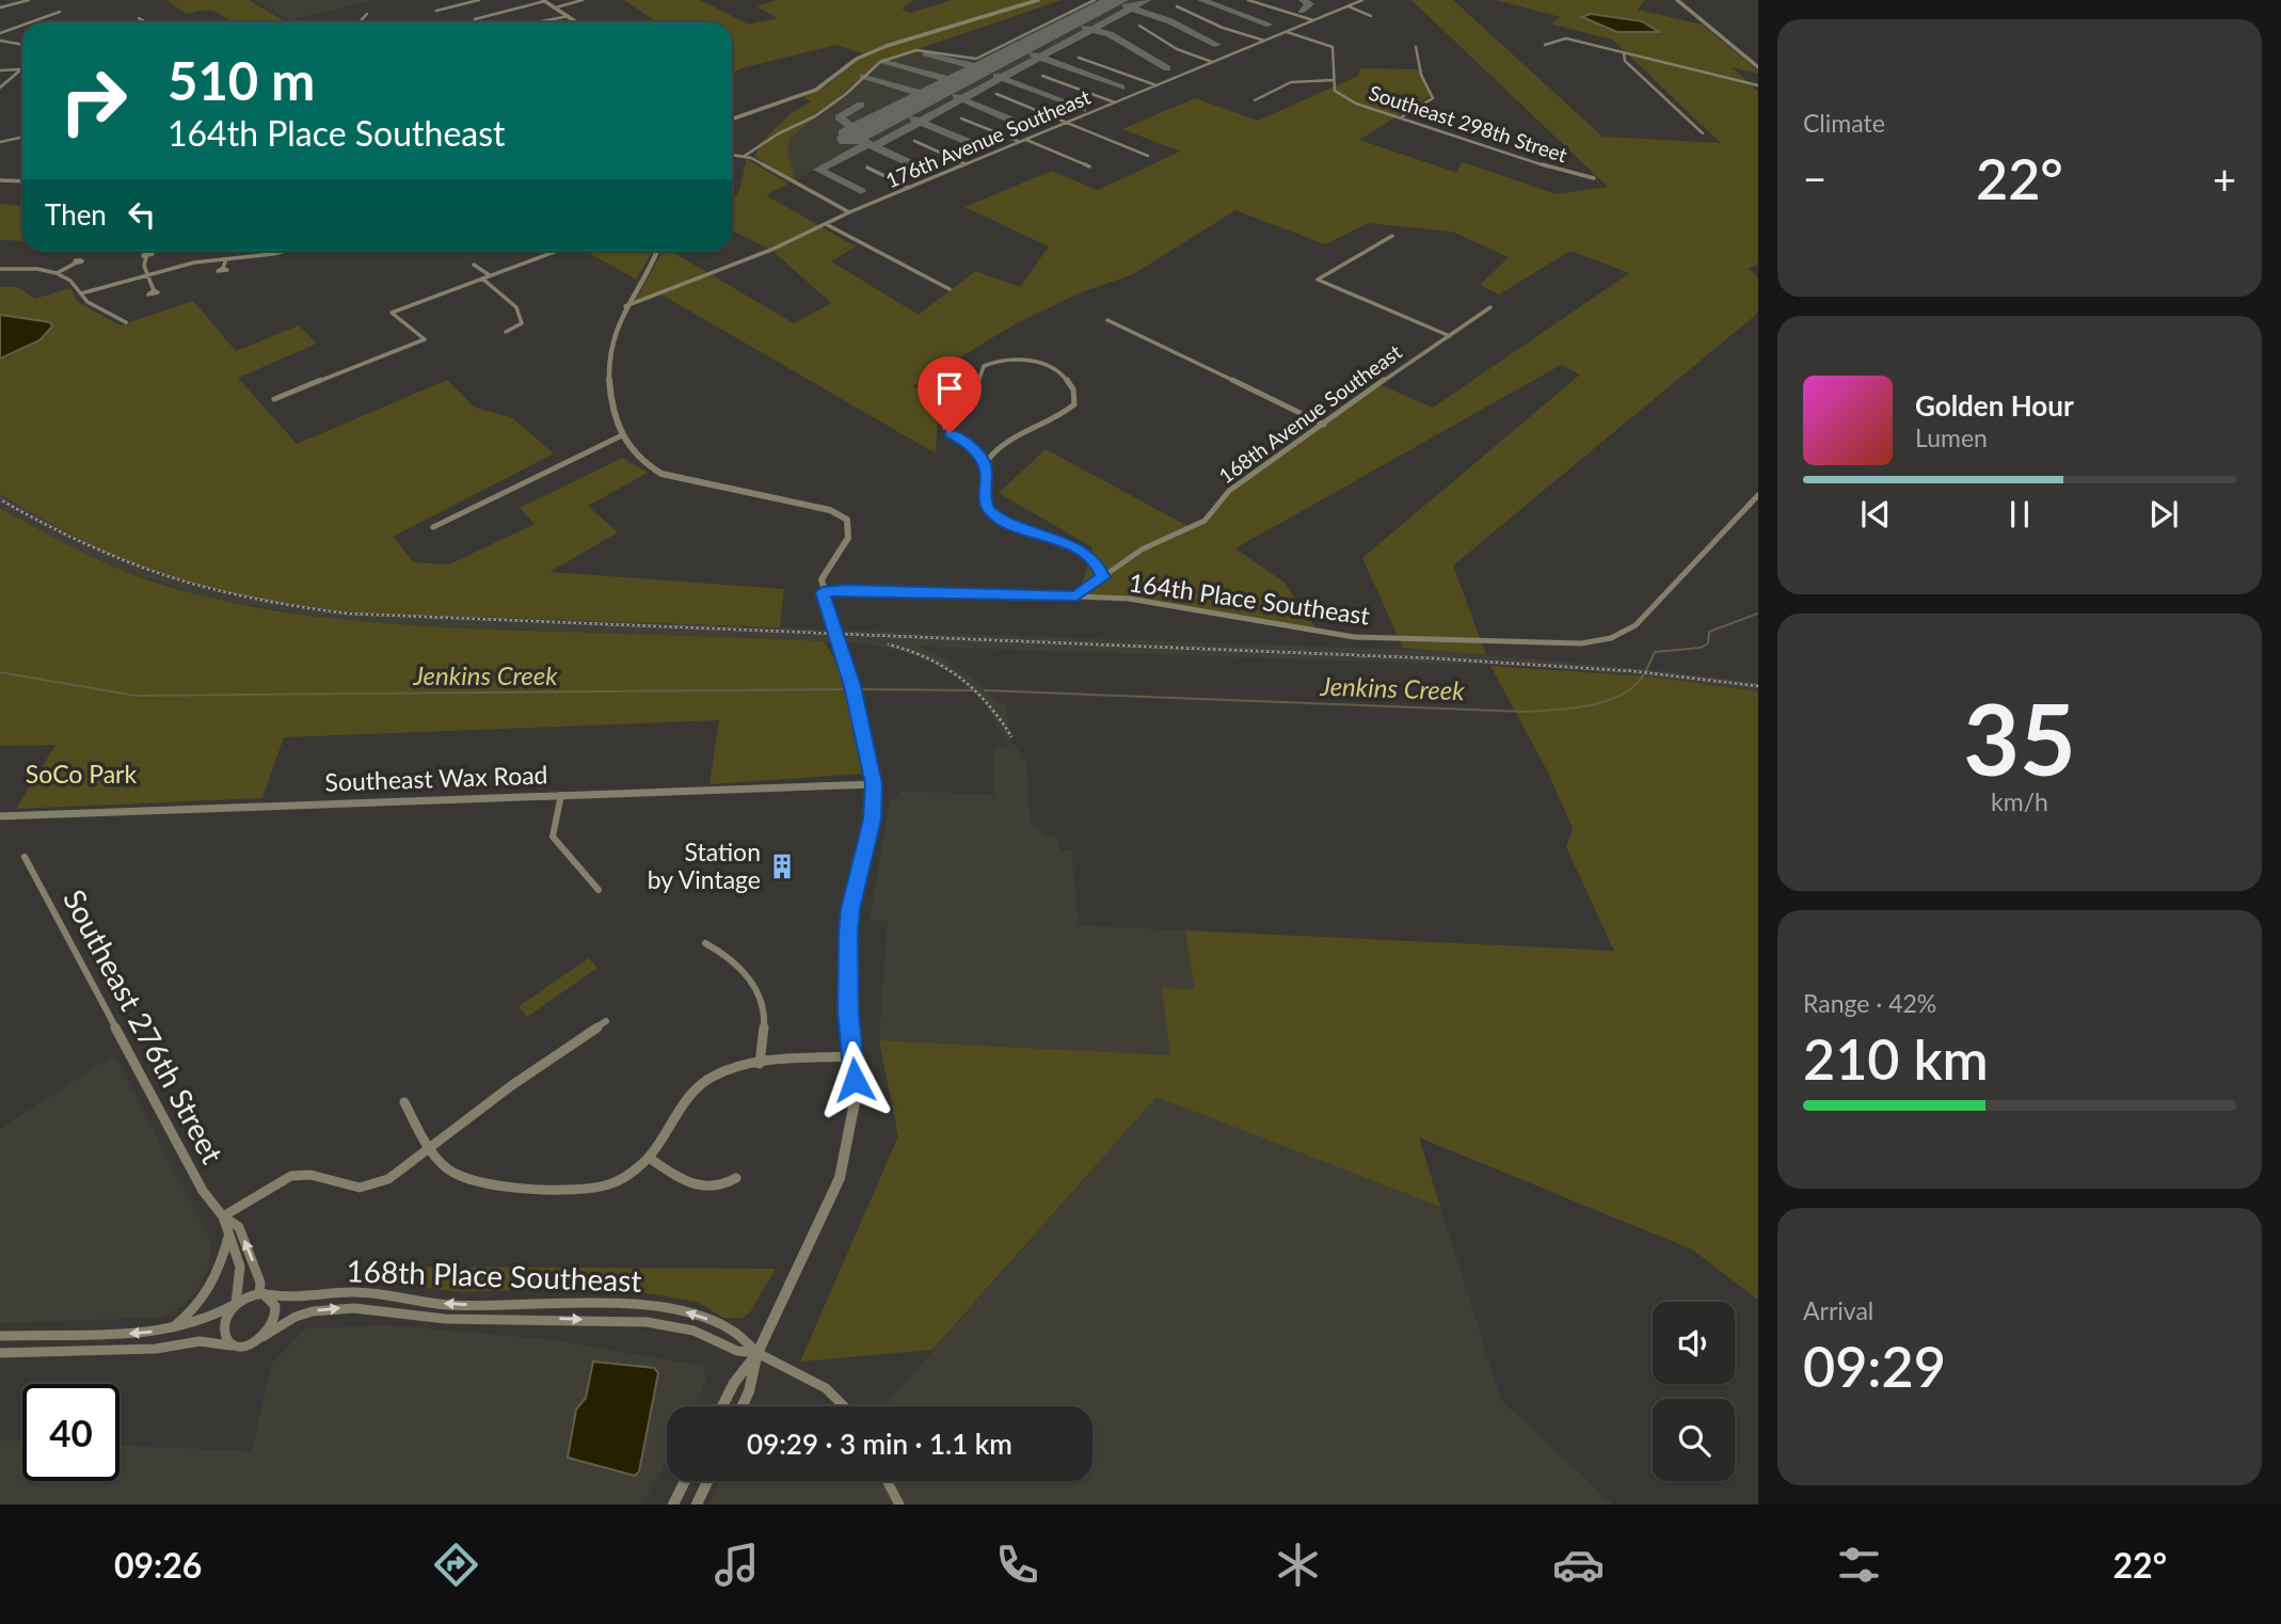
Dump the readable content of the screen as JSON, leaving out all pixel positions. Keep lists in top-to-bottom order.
{
  "streets": {
    "street": [
      "Southeast 298th Street",
      "176th Avenue Southeast",
      "168th Avenue Southeast",
      "164th Place Southeast",
      "Southeast Wax Road",
      "Southeast 276th Street",
      "168th Place Southeast"
    ]
  },
  "crossings": [
    ["168th Avenue Southeast", "164th Place Southeast"],
    ["Southeast 276th Street", "168th Place Southeast"]
  ],
  "water": ["Jenkins Creek"],
  "parks": ["SoCo Park"],
  "places": {
    "building": ["Station by Vintage"]
  },
  "page": {
    "tile": [
      "Climate",
      ["35", "km/h"],
      ["Range · 42%", "210 km"],
      ["Arrival", "09:29"]
    ],
    "turn": ["510 m", "164th Place Southeast"],
    "heat": ["−", "22°", "+"],
    "then": "Then",
    "song": ["Golden Hour", "Lumen"],
    "limit": "40",
    "trip": "09:29 · 3 min · 1.1 km",
    "tabs": ["09:26", "22°"]
  }
}
